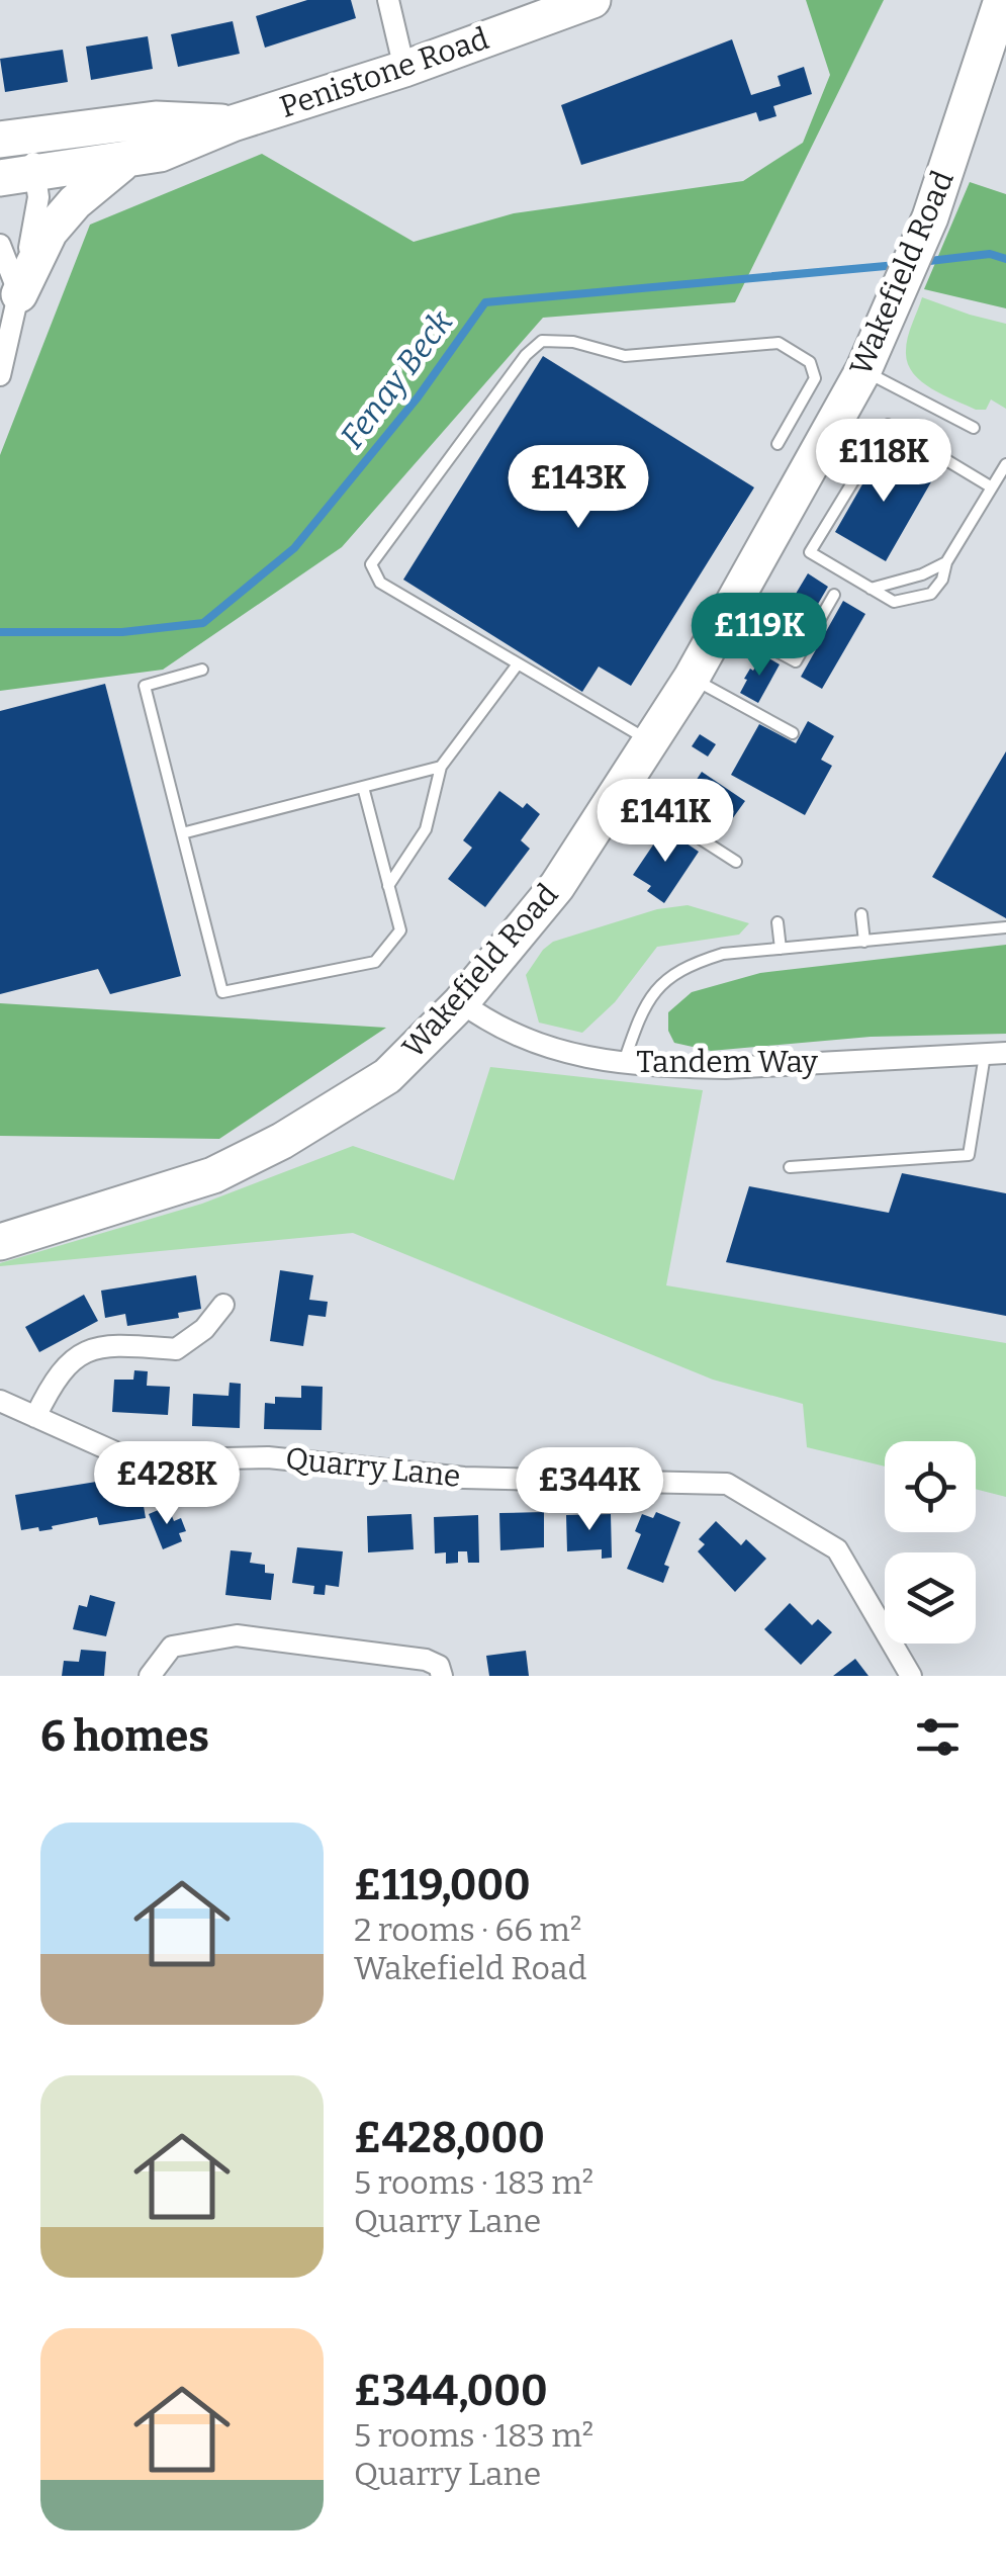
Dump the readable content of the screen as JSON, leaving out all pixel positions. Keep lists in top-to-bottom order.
{
  "streets": {
    "highway": ["Penistone Road", "Wakefield Road"],
    "street": ["Tandem Way", "Quarry Lane"]
  },
  "crossings": [
    ["Wakefield Road", "Tandem Way"]
  ],
  "water": ["Fenay Beck"],
  "page": {
    "price": [
      "£118K",
      "£143K",
      "£119K",
      "£141K",
      "£428K",
      "£344K"
    ],
    "heading": "6 homes",
    "list": [
      {
        "name": "£119,000",
        "note": "2 rooms · 66 m² · Wakefield Road"
      },
      {
        "name": "£428,000",
        "note": "5 rooms · 183 m² · Quarry Lane"
      },
      {
        "name": "£344,000",
        "note": "5 rooms · 183 m² · Quarry Lane"
      }
    ]
  }
}
